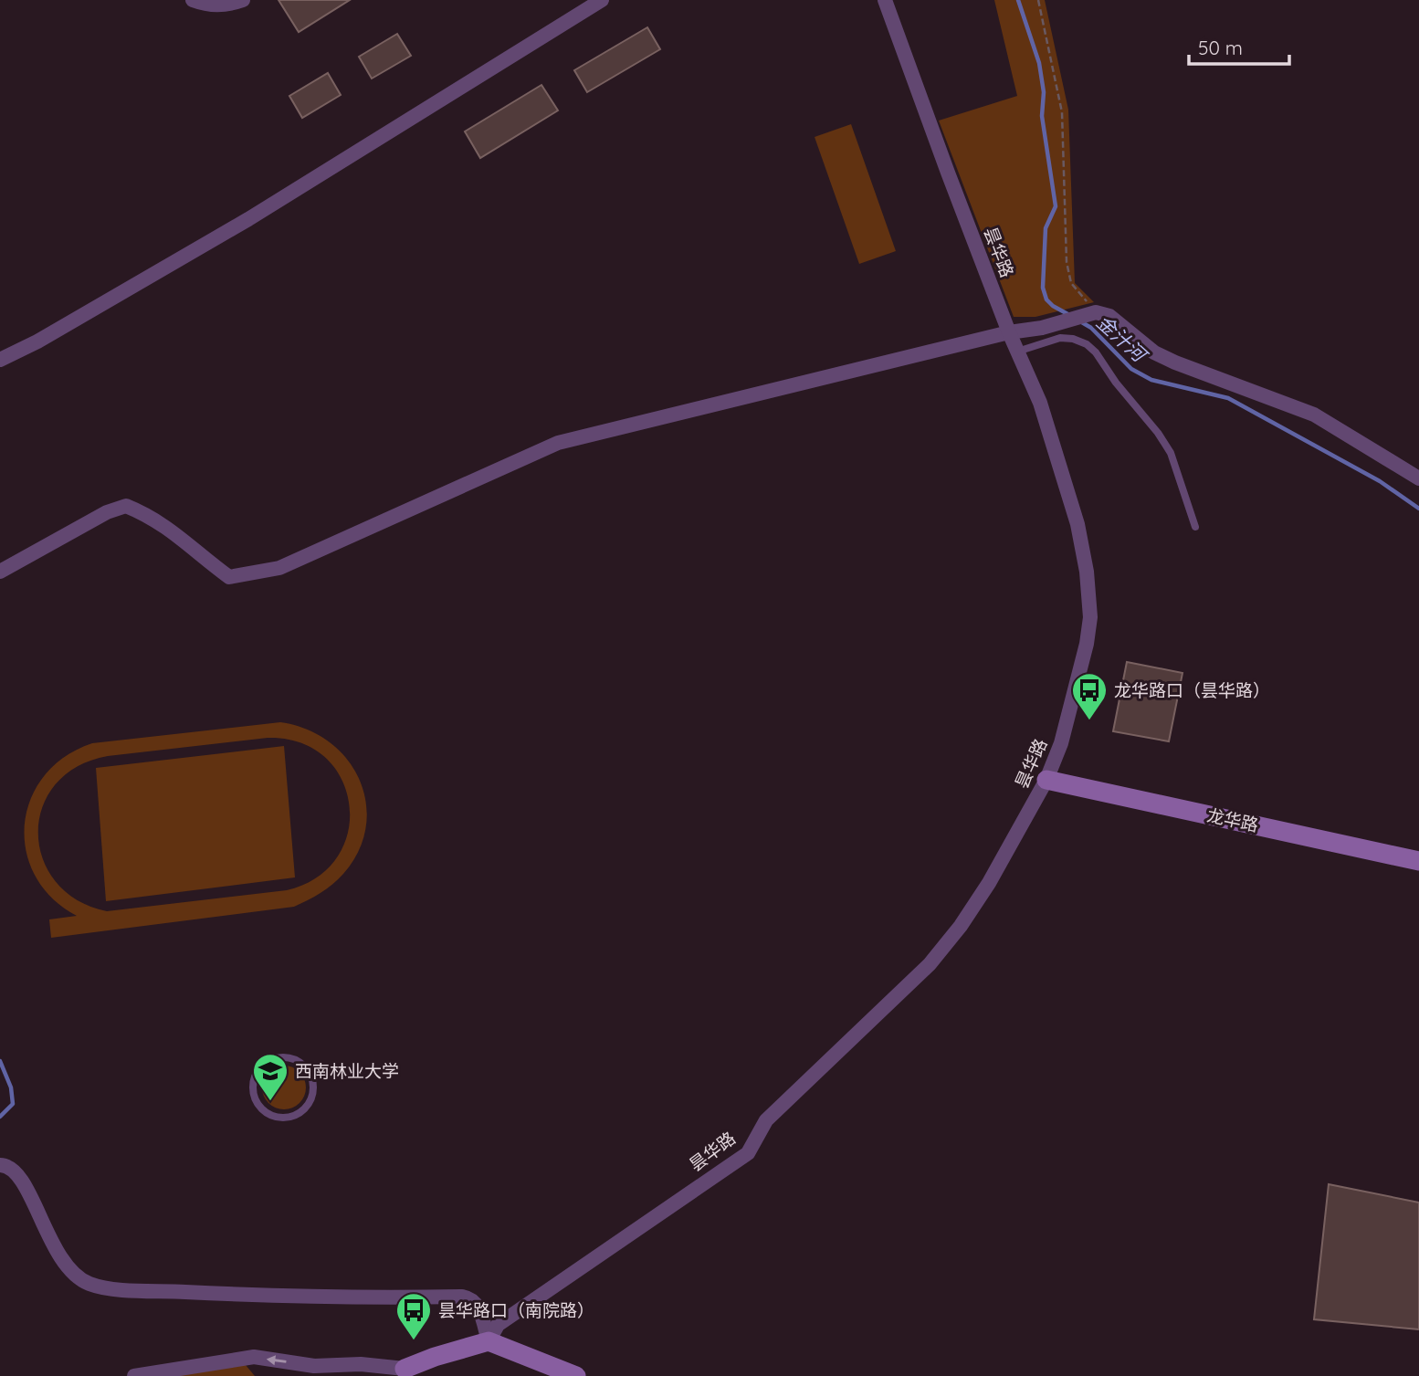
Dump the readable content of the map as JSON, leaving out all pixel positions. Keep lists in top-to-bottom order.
{
  "streets": {
    "street": ["昙华路", "龙华路"]
  },
  "crossings": [
    ["昙华路", "龙华路"]
  ],
  "water": ["金汁河"],
  "places": {
    "bus stop": ["龙华路口（昙华路）", "昙华路口（南院路）"],
    "school or university": ["西南林业大学"]
  },
  "scale_bar": "50 m"
}
